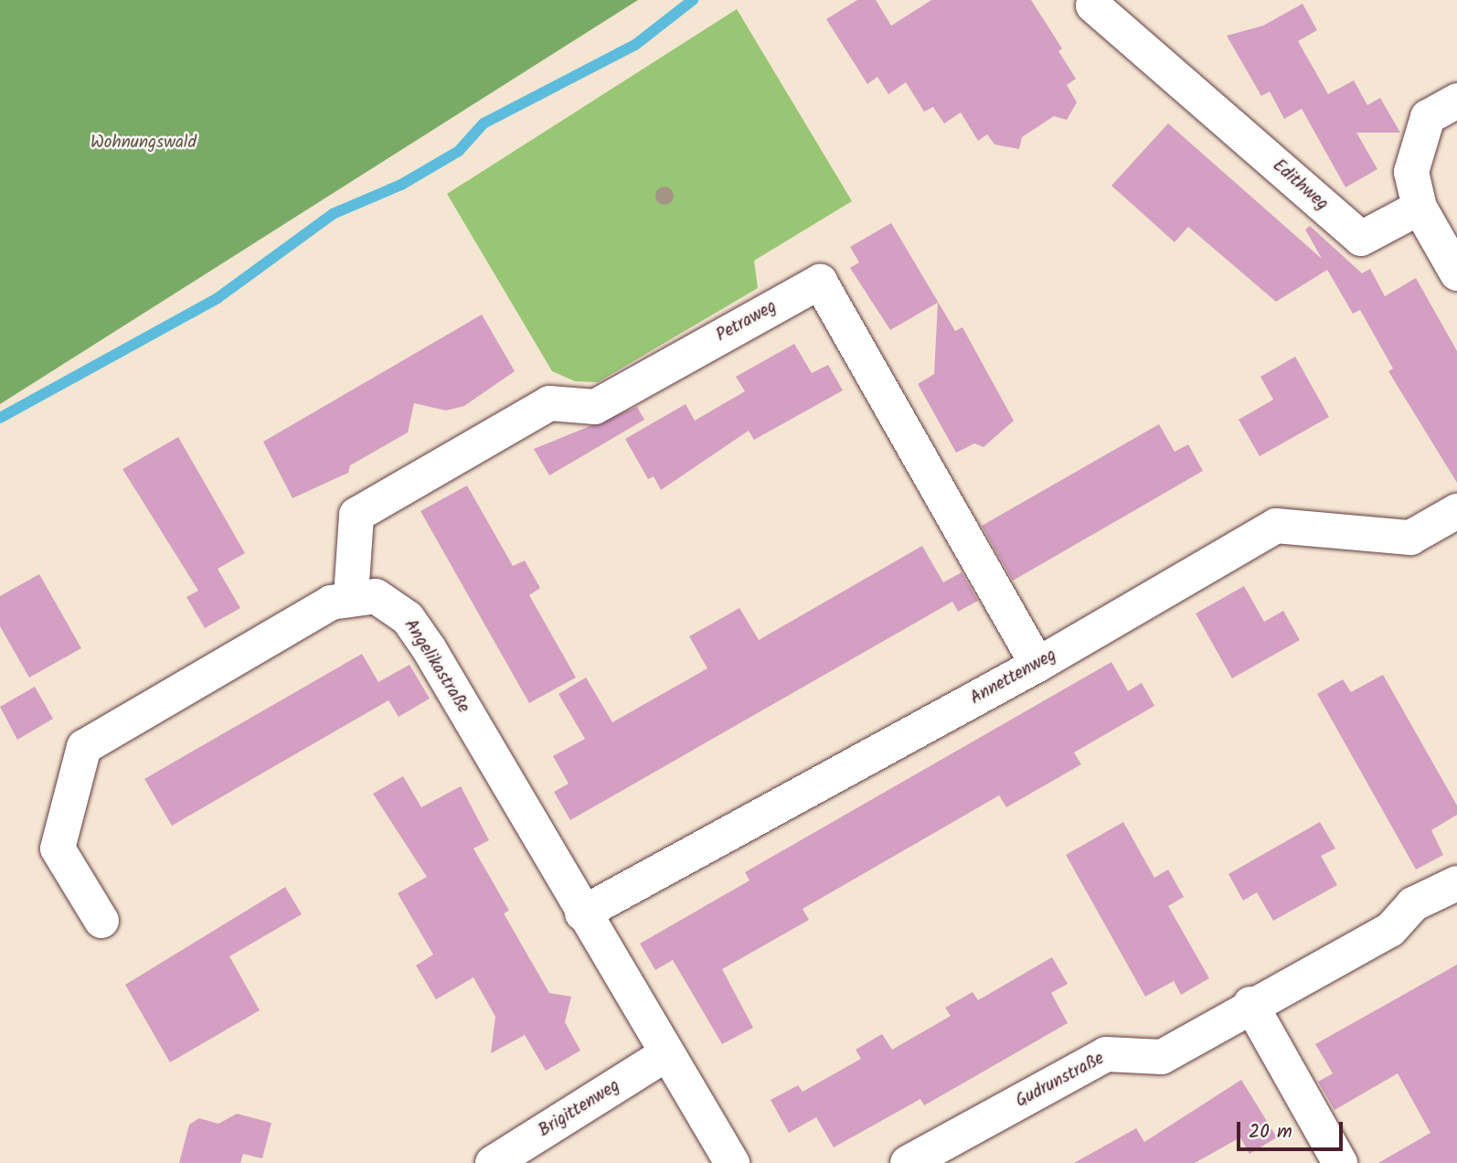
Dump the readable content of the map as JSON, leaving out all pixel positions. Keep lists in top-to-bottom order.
{
  "streets": {
    "street": [
      "Edithweg",
      "Petraweg",
      "Angelikastraße",
      "Annettenweg",
      "Gudrunstraße",
      "Brigittenweg"
    ]
  },
  "crossings": [
    ["Petraweg", "Angelikastraße"],
    ["Petraweg", "Annettenweg"],
    ["Angelikastraße", "Annettenweg"],
    ["Angelikastraße", "Brigittenweg"]
  ],
  "parks": ["Wohnungswald"],
  "scale_bar": "20 m"
}
